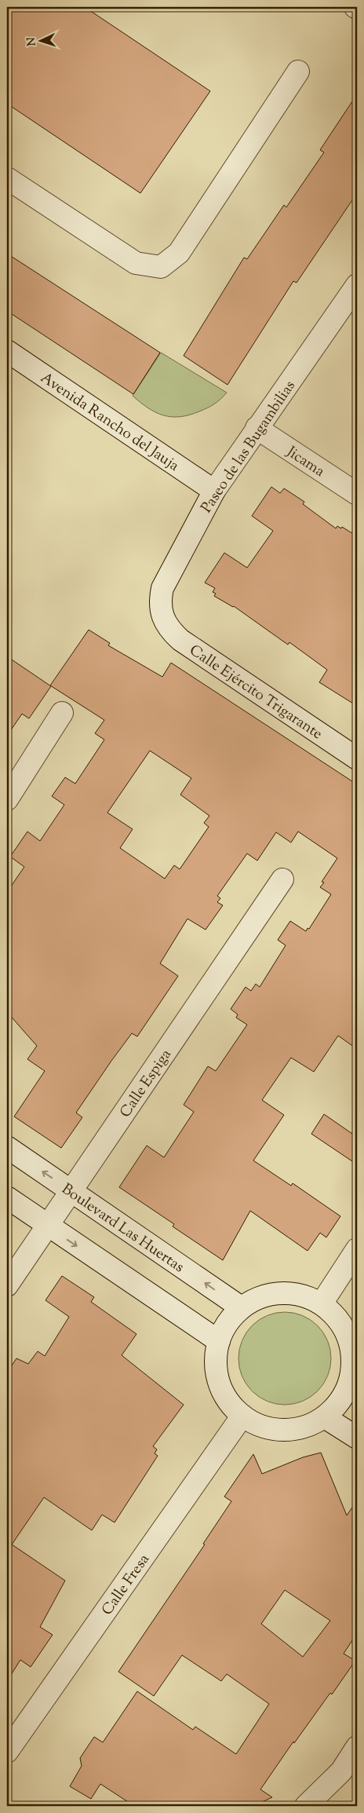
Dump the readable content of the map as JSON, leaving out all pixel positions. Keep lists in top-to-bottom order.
{
  "streets": {
    "street": [
      "Avenida Rancho del Jauja",
      "Paseo de las Bugambilias",
      "Jicama",
      "Calle Ejército Trigarante",
      "Calle Espiga",
      "Boulevard Las Huertas",
      "Calle Fresa"
    ]
  },
  "crossings": [
    ["Avenida Rancho del Jauja", "Paseo de las Bugambilias"],
    ["Paseo de las Bugambilias", "Jicama"],
    ["Paseo de las Bugambilias", "Calle Ejército Trigarante"],
    ["Calle Espiga", "Boulevard Las Huertas"],
    ["Boulevard Las Huertas", "Calle Fresa"]
  ],
  "north": "left"
}
